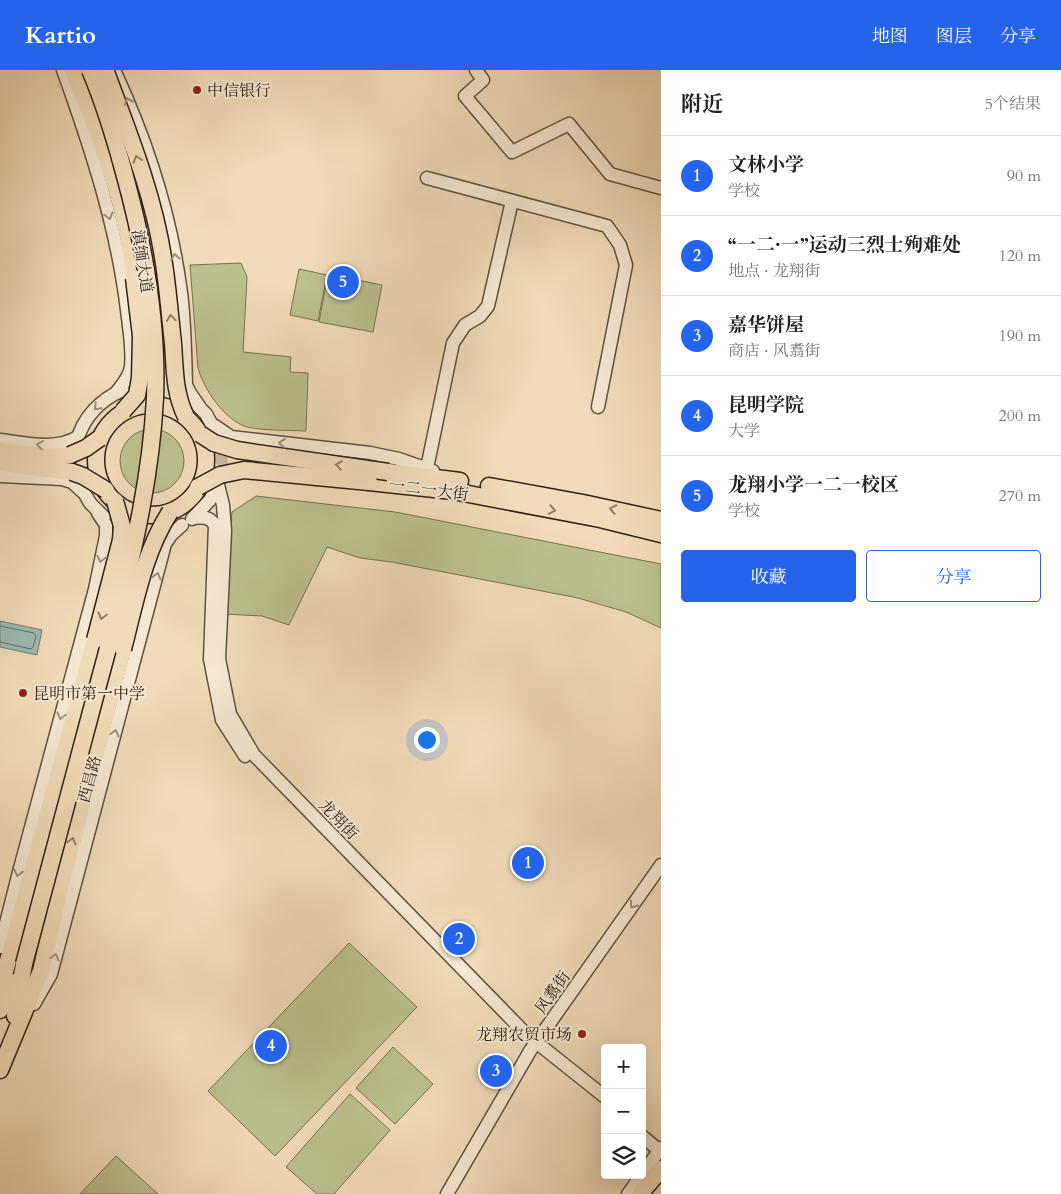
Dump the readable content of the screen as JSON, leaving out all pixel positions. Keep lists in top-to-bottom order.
{
  "streets": {
    "main road": ["滇缅大道", "一二一大街", "西昌路"],
    "street": ["龙翔街", "风翥街"]
  },
  "crossings": [
    ["滇缅大道", "一二一大街"],
    ["滇缅大道", "西昌路"],
    ["一二一大街", "西昌路"],
    ["龙翔街", "风翥街"]
  ],
  "one_way": ["风翥街"],
  "places": ["中信银行", "昆明市第一中学", "龙翔农贸市场"],
  "page": {
    "header": "Kartio",
    "nav": ["地图", "图层", "分享"],
    "heading": ["附近", "5个结果"],
    "list": [
      {
        "mark": "1",
        "name": "文林小学",
        "note": "学校",
        "value": "90 m"
      },
      {
        "mark": "2",
        "name": "“一二·一”运动三烈士殉难处",
        "note": "地点 · 龙翔街",
        "value": "120 m"
      },
      {
        "mark": "3",
        "name": "嘉华饼屋",
        "note": "商店 · 风翥街",
        "value": "190 m"
      },
      {
        "mark": "4",
        "name": "昆明学院",
        "note": "大学",
        "value": "200 m"
      },
      {
        "mark": "5",
        "name": "龙翔小学一二一校区",
        "note": "学校",
        "value": "270 m"
      }
    ],
    "pins": [
      "5",
      "1",
      "2",
      "4",
      "3"
    ],
    "buttons": ["收藏", "分享"],
    "map_buttons": ["+", "−"]
  }
}
